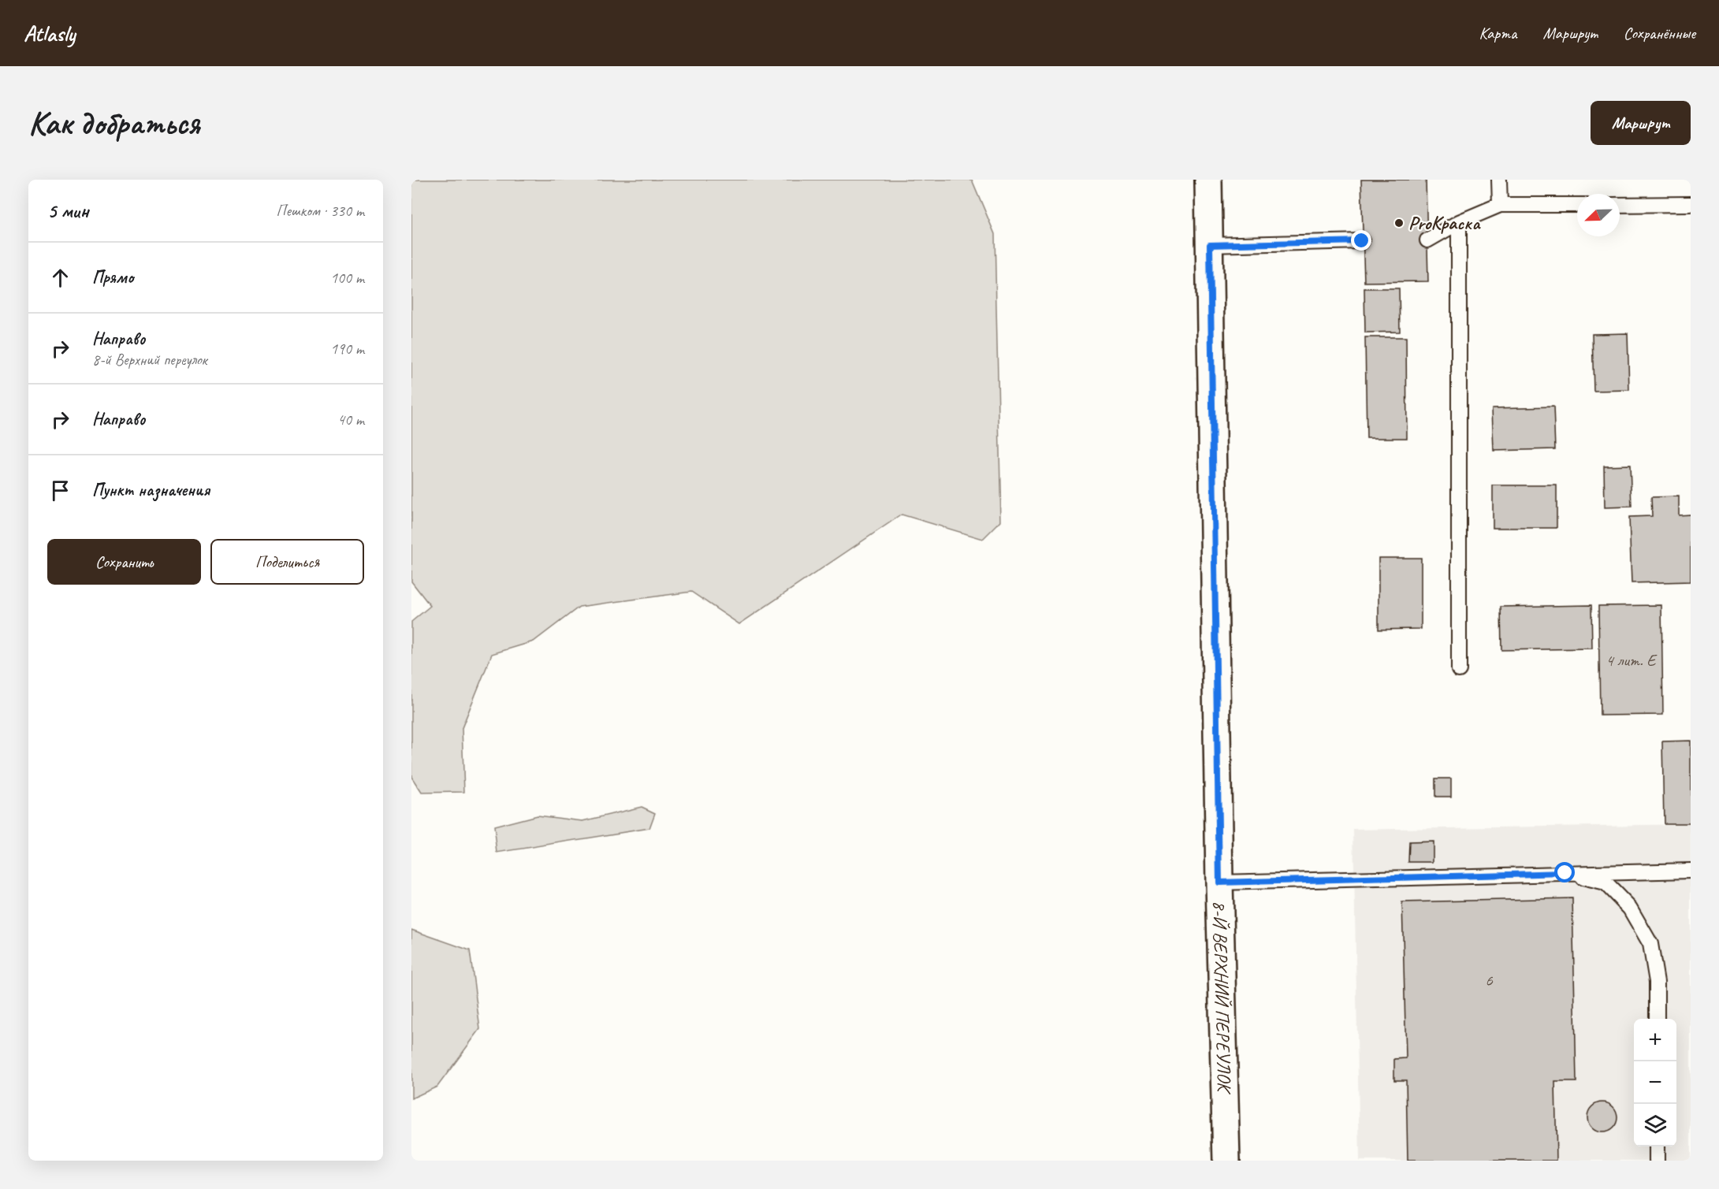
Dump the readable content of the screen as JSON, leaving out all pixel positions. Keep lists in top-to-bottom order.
{
  "streets": {
    "street": ["8-Й ВЕРХНИЙ ПЕРЕУЛОК"]
  },
  "places": ["ProКраска"],
  "house_numbers": ["4 лит. Е", "6"],
  "north": "bottom left",
  "page": {
    "header": "Atlasly",
    "nav": ["Карта", "Маршрут", "Сохранённые"],
    "buttons": [
      "Маршрут",
      ["Сохранить", "Поделиться"]
    ],
    "title": "Как добраться",
    "heading": ["5 мин", "Пешком · 330 m"],
    "list": [
      ["Прямо", "100 m"],
      ["Направо", "8-й Верхний переулок", "190 m"],
      ["Направо", "40 m"],
      "Пункт назначения"
    ],
    "map_buttons": ["+", "−"]
  }
}
